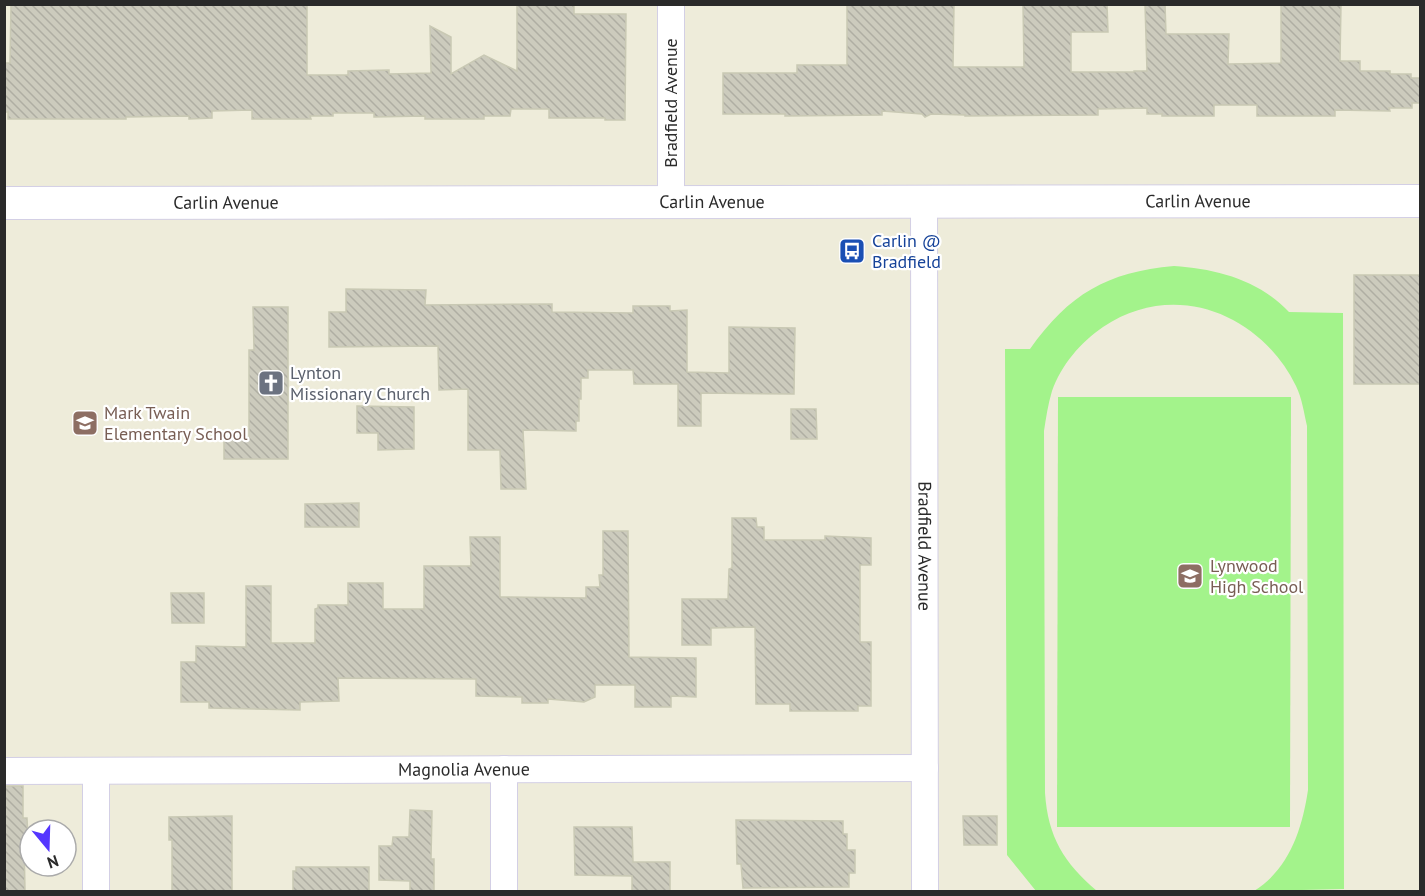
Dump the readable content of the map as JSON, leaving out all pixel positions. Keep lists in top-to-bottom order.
{
  "streets": {
    "street": ["Bradfield Avenue", "Carlin Avenue", "Magnolia Avenue"]
  },
  "crossings": [
    ["Bradfield Avenue", "Carlin Avenue"],
    ["Bradfield Avenue", "Magnolia Avenue"]
  ],
  "places": {
    "bus stop": ["Carlin @ Bradfield"],
    "church": ["Lynton Missionary Church"],
    "school or university": ["Mark Twain Elementary School", "Lynwood High School"]
  },
  "north": "bottom"
}
